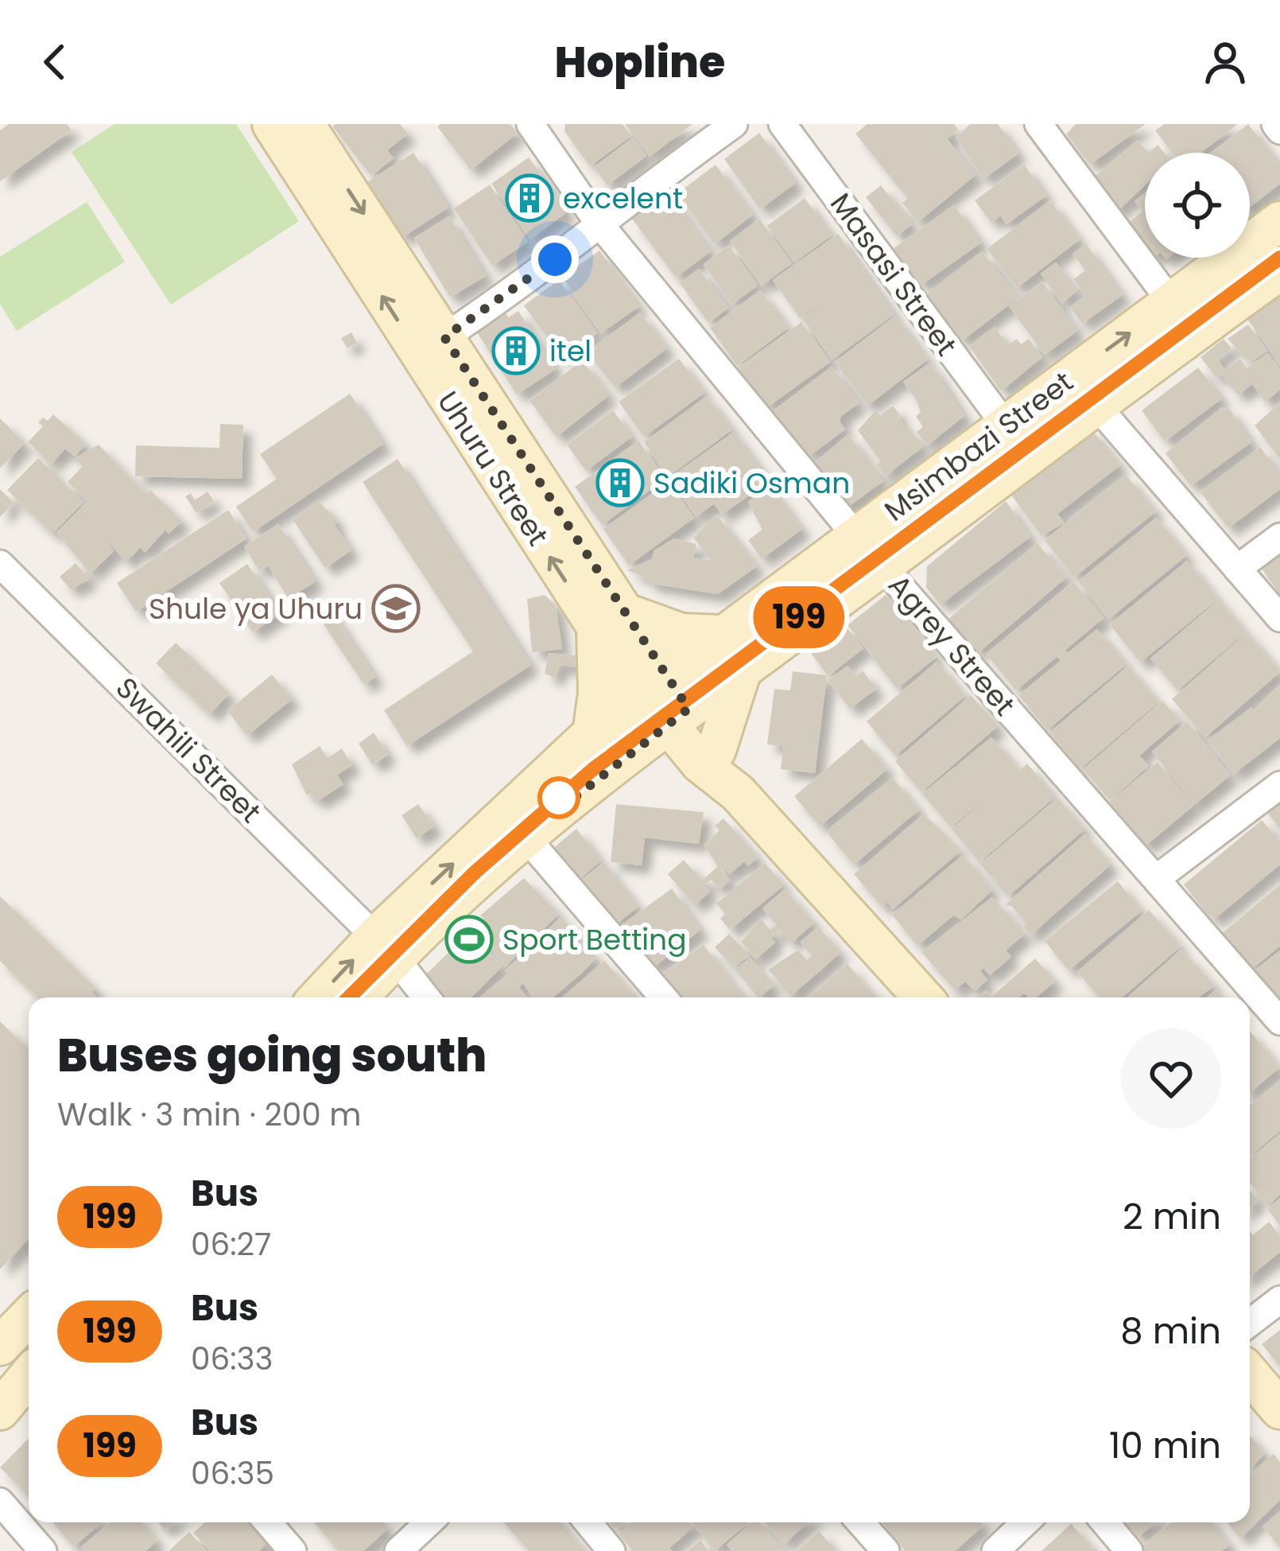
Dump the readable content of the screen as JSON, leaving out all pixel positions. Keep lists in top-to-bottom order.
{
  "streets": {
    "street": [
      "Masasi Street",
      "Msimbazi Street",
      "Uhuru Street",
      "Agrey Street",
      "Swahili Street"
    ]
  },
  "crossings": [
    ["Masasi Street", "Msimbazi Street"],
    ["Msimbazi Street", "Uhuru Street"],
    ["Msimbazi Street", "Agrey Street"]
  ],
  "places": {
    "building": ["excelent", "itel", "Sadiki Osman"],
    "school or university": ["Shule ya Uhuru"],
    "sports": ["Sport Betting"]
  },
  "lines": ["bus line 199"],
  "page": {
    "header": "Hopline",
    "on_map": "199",
    "heading": ["Buses going south", "Walk · 3 min · 200 m"],
    "list": [
      {
        "mark": "199",
        "name": "Bus",
        "note": "06:27",
        "value": "2 min"
      },
      {
        "mark": "199",
        "name": "Bus",
        "note": "06:33",
        "value": "8 min"
      },
      {
        "mark": "199",
        "name": "Bus",
        "note": "06:35",
        "value": "10 min"
      }
    ]
  }
}
